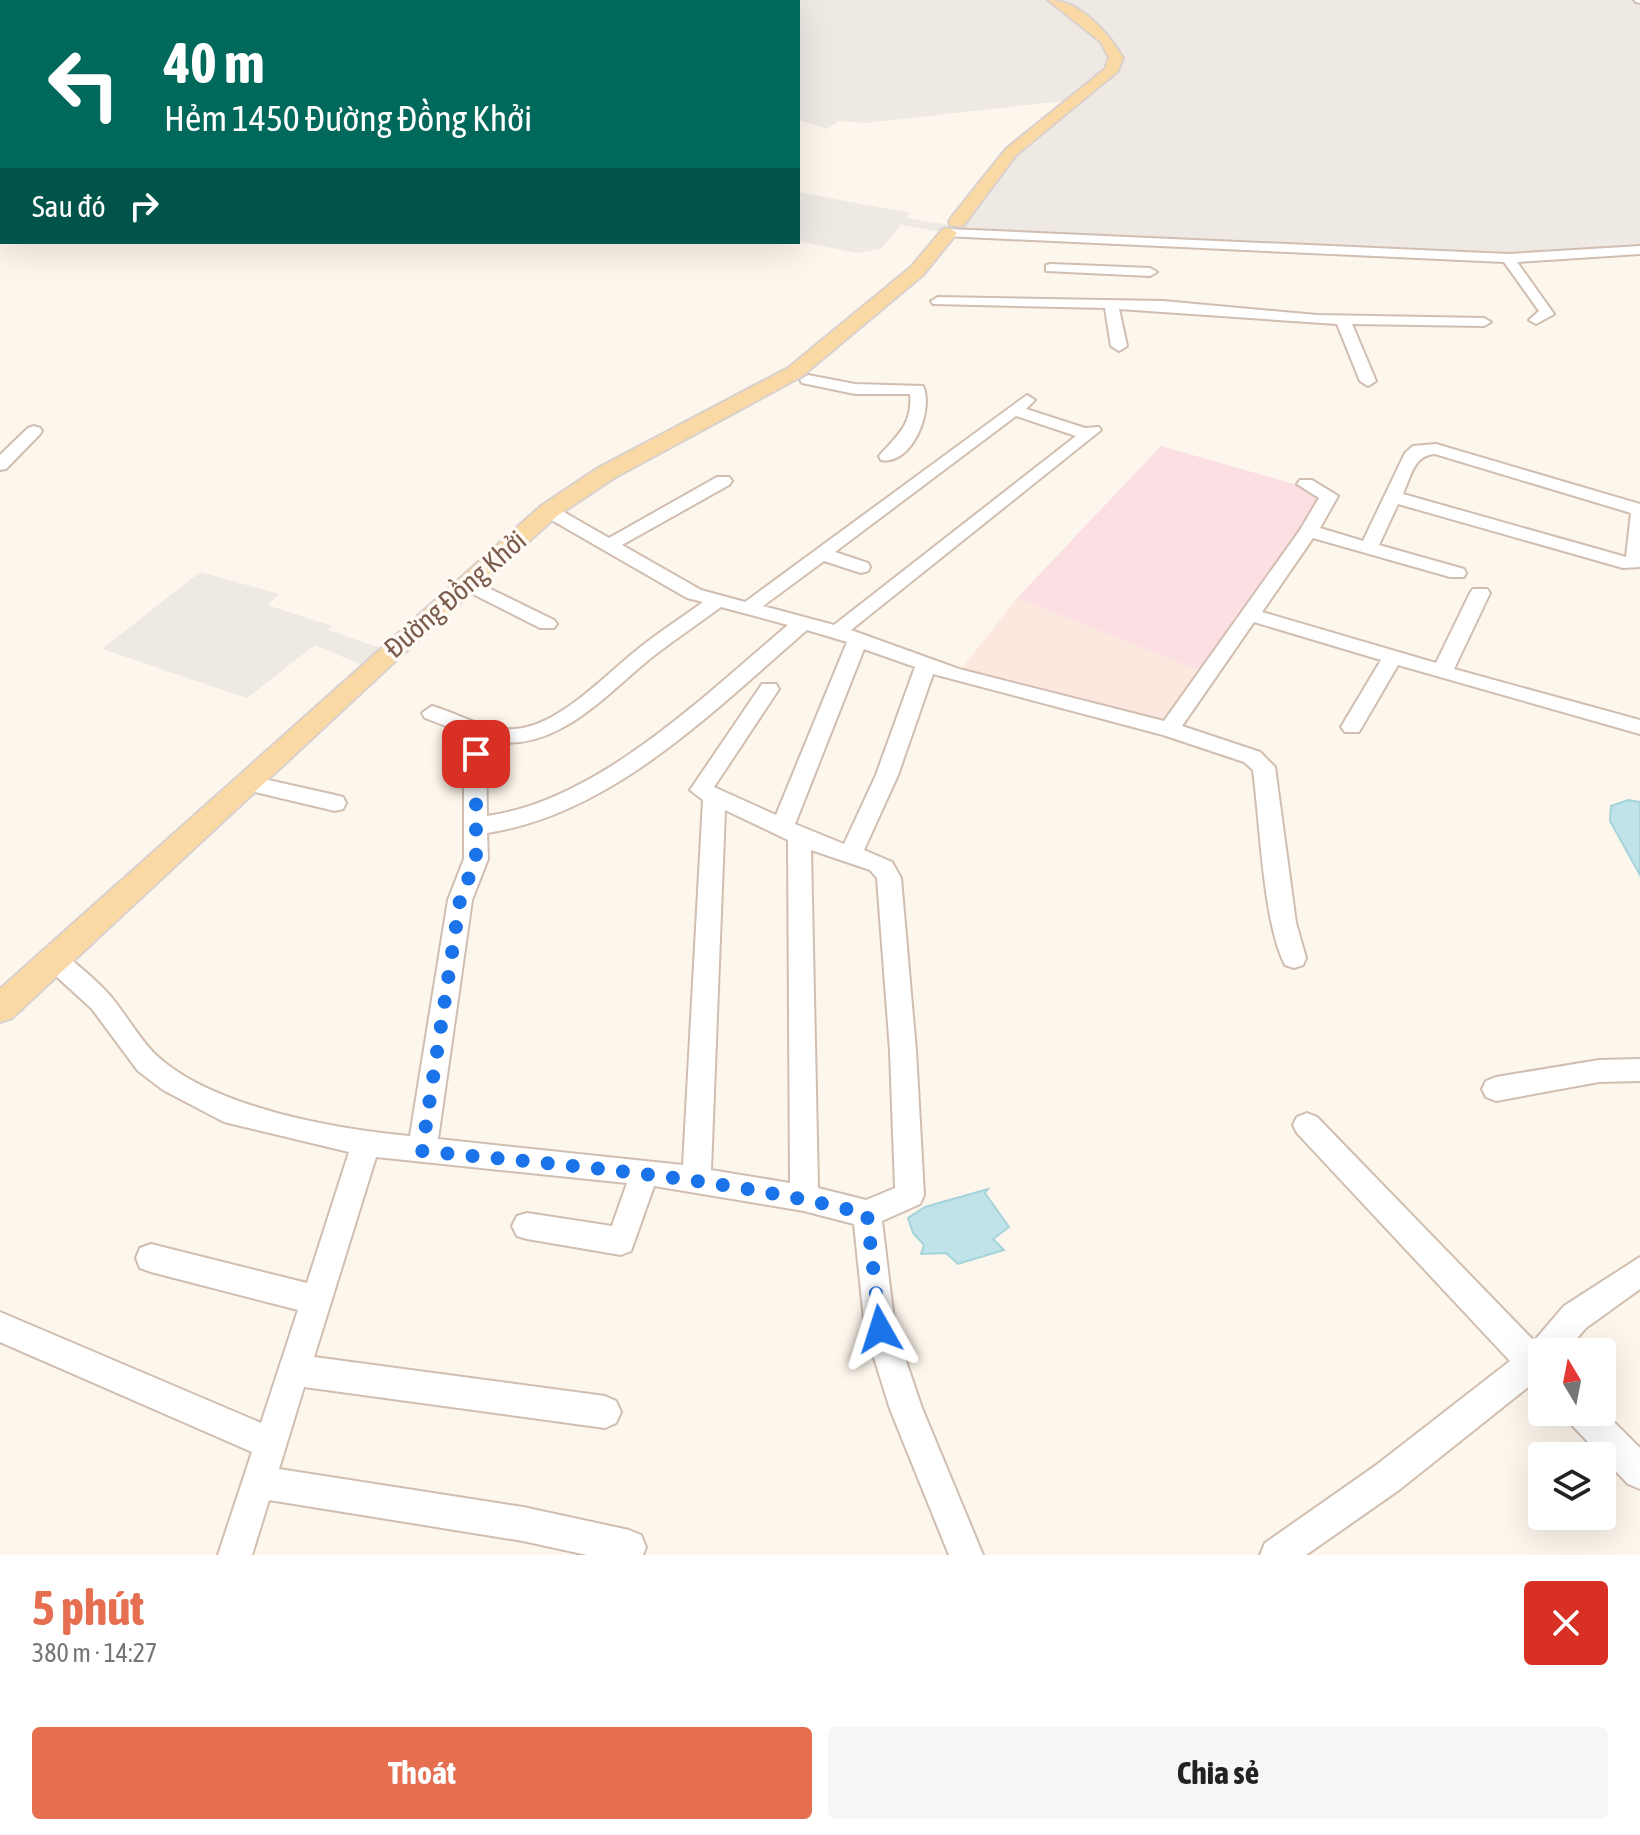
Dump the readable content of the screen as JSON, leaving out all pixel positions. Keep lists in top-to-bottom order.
{
  "streets": {
    "main road": ["Đường Đồng Khởi"]
  },
  "north": "top",
  "page": {
    "turn": ["40 m", "Hẻm 1450 Đường Đồng Khởi"],
    "then": "Sau đó",
    "heading": ["5 phút", "380 m · 14:27"],
    "buttons": ["Thoát", "Chia sẻ"]
  }
}
